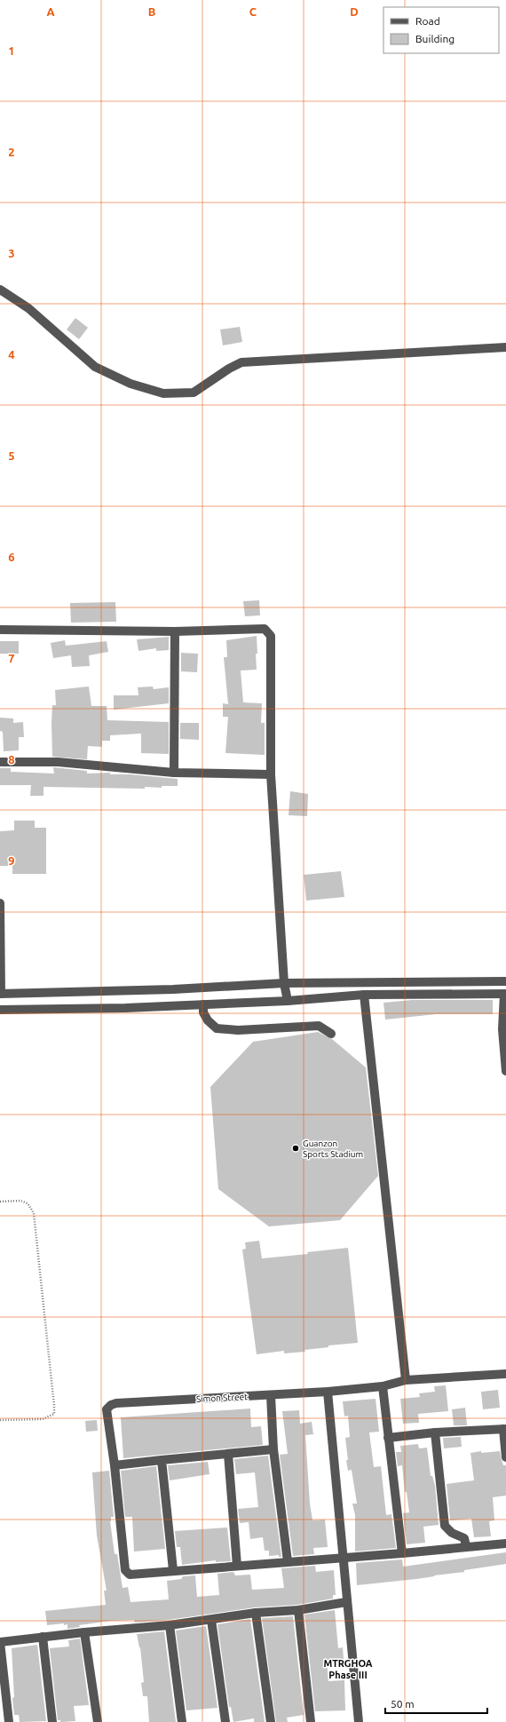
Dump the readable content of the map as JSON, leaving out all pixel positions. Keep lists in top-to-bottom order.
{
  "streets": {
    "street": ["Simon Street"]
  },
  "districts": ["MTRGHOA Phase III"],
  "places": ["Guanzon Sports Stadium"],
  "legend": ["Road", "Building"],
  "scale_bar": "50 m",
  "grid": {
    "columns": [
      "A",
      "B",
      "C",
      "D"
    ],
    "rows": [
      "1",
      "2",
      "3",
      "4",
      "5",
      "6",
      "7",
      "8",
      "9"
    ]
  }
}
